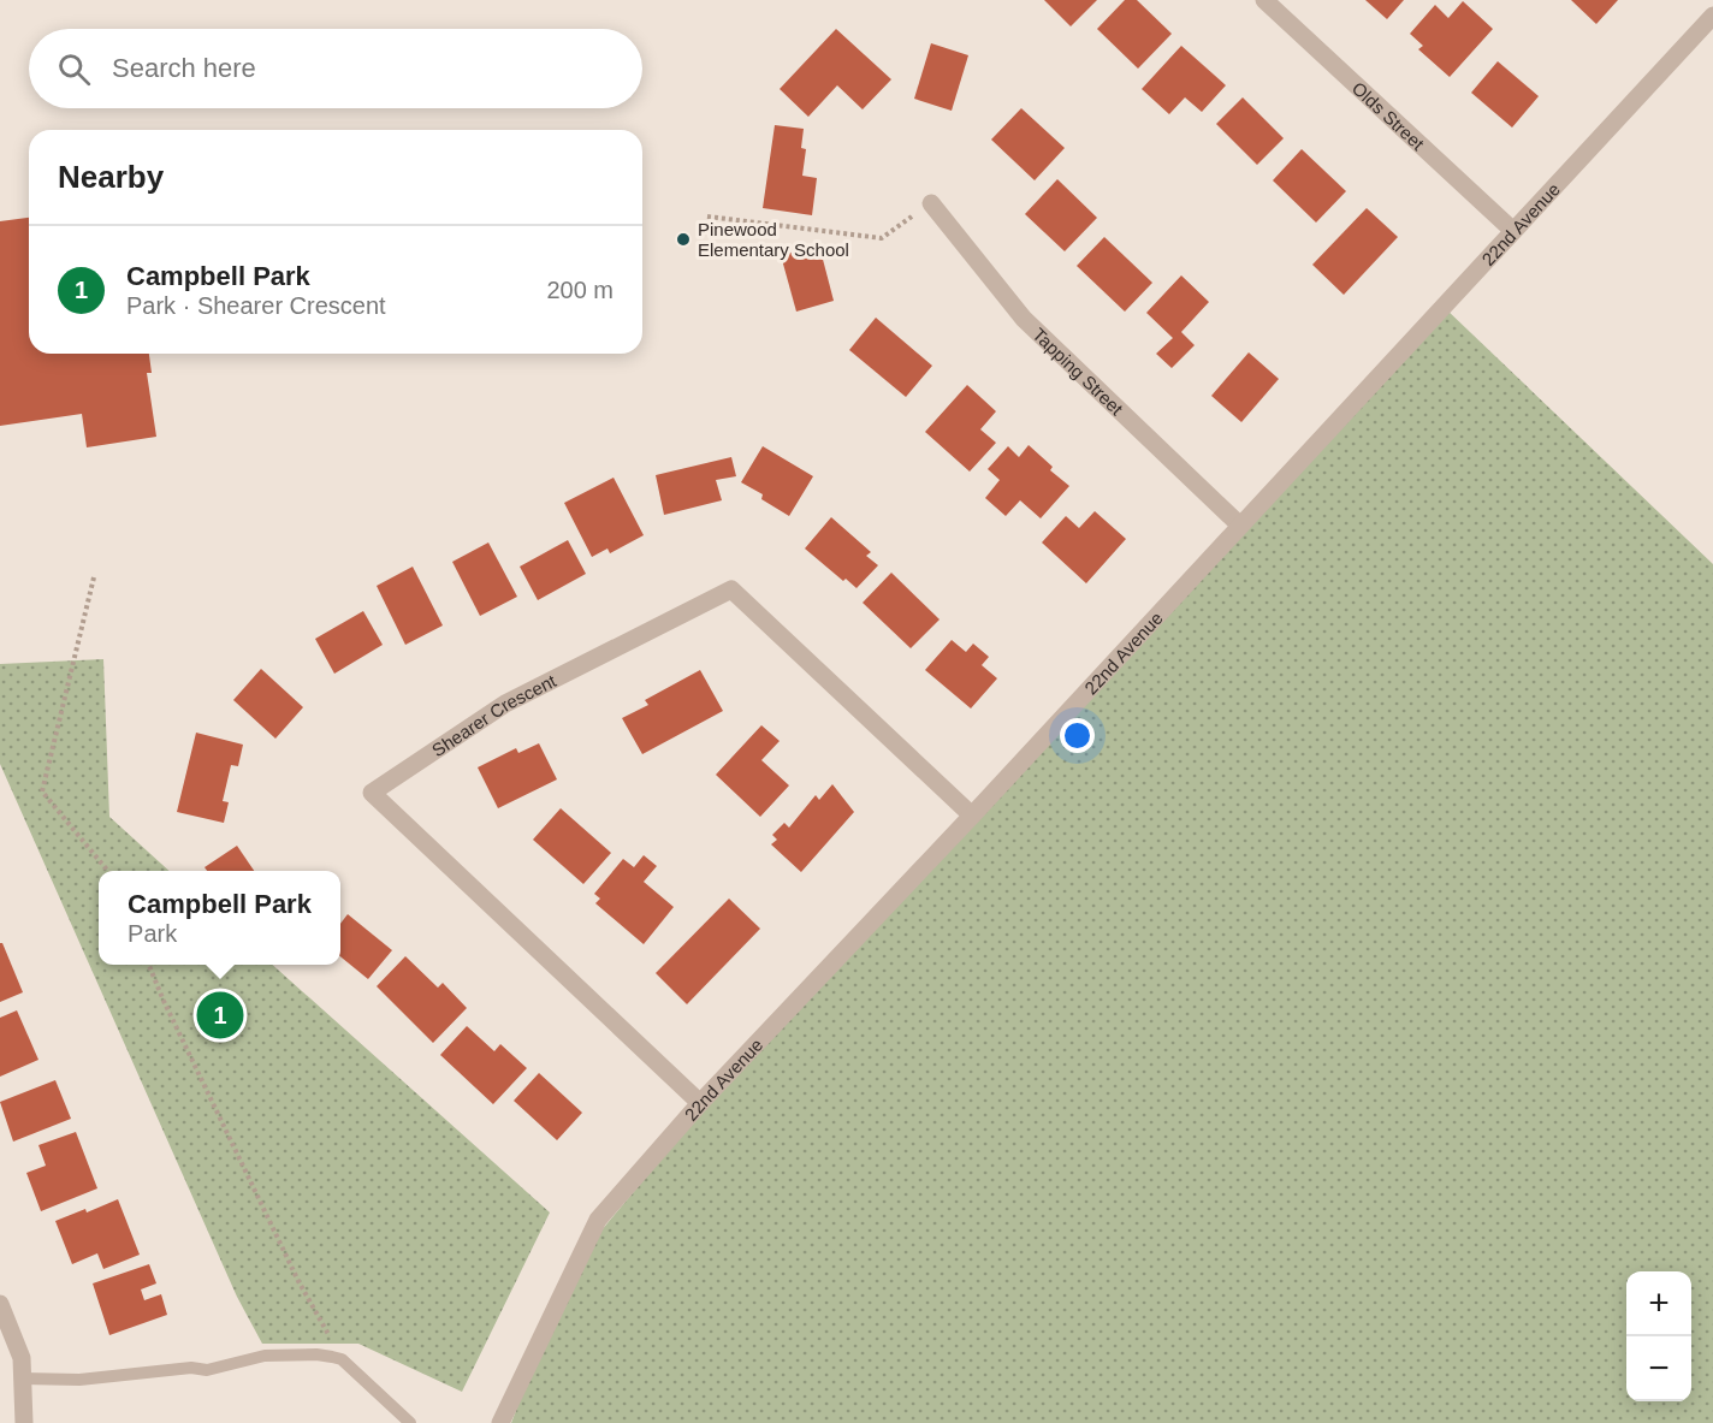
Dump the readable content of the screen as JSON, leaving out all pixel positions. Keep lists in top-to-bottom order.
{
  "streets": {
    "street": [
      "Olds Street",
      "22nd Avenue",
      "Tapping Street",
      "Shearer Crescent"
    ]
  },
  "crossings": [
    ["Olds Street", "22nd Avenue"],
    ["22nd Avenue", "Tapping Street"],
    ["22nd Avenue", "Shearer Crescent"]
  ],
  "places": ["Pinewood Elementary School"],
  "page": {
    "search": "Search here",
    "heading": "Nearby",
    "list": [
      {
        "mark": "1",
        "name": "Campbell Park",
        "note": "Park · Shearer Crescent",
        "value": "200 m"
      }
    ],
    "popup": ["Campbell Park", "Park"],
    "pins": "1",
    "map_buttons": ["+", "−"]
  }
}
